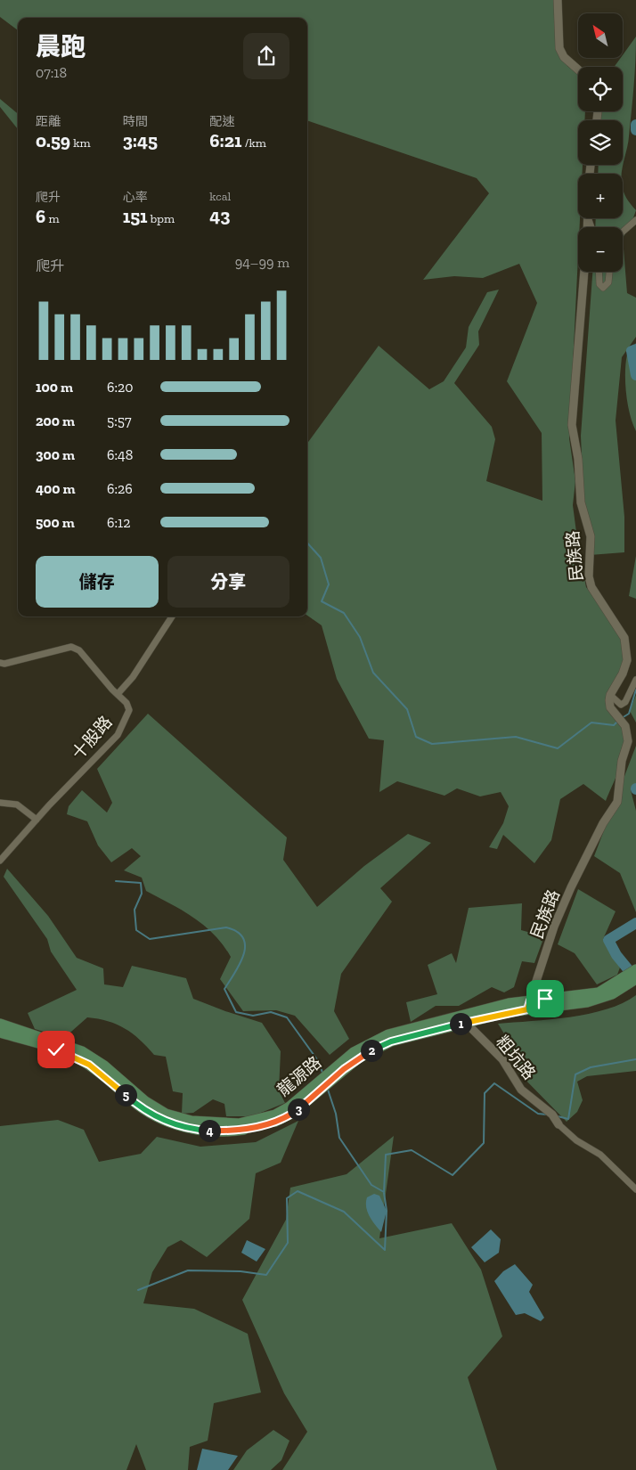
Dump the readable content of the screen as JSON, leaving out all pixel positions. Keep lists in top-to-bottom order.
{
  "streets": {
    "main road": ["龍源路"],
    "street": ["民族路", "十股路", "粗坑路"]
  },
  "north": "top left",
  "page": {
    "map_buttons": ["+", "−"],
    "heading": ["晨跑", "07:18"],
    "stats": [
      ["距離", "0.59 km"],
      ["時間", "3:45"],
      ["配速", "6:21 /km"],
      ["爬升", "6 m"],
      ["心率", "151 bpm"],
      ["kcal", "43"]
    ],
    "chart": ["爬升", "94–99 m"],
    "list": [
      {
        "name": "100 m",
        "note": "6:20"
      },
      {
        "name": "200 m",
        "note": "5:57"
      },
      {
        "name": "300 m",
        "note": "6:48"
      },
      {
        "name": "400 m",
        "note": "6:26"
      },
      {
        "name": "500 m",
        "note": "6:12"
      }
    ],
    "buttons": ["儲存", "分享"],
    "pins": [
      "1",
      "2",
      "5",
      "3",
      "4"
    ]
  }
}
